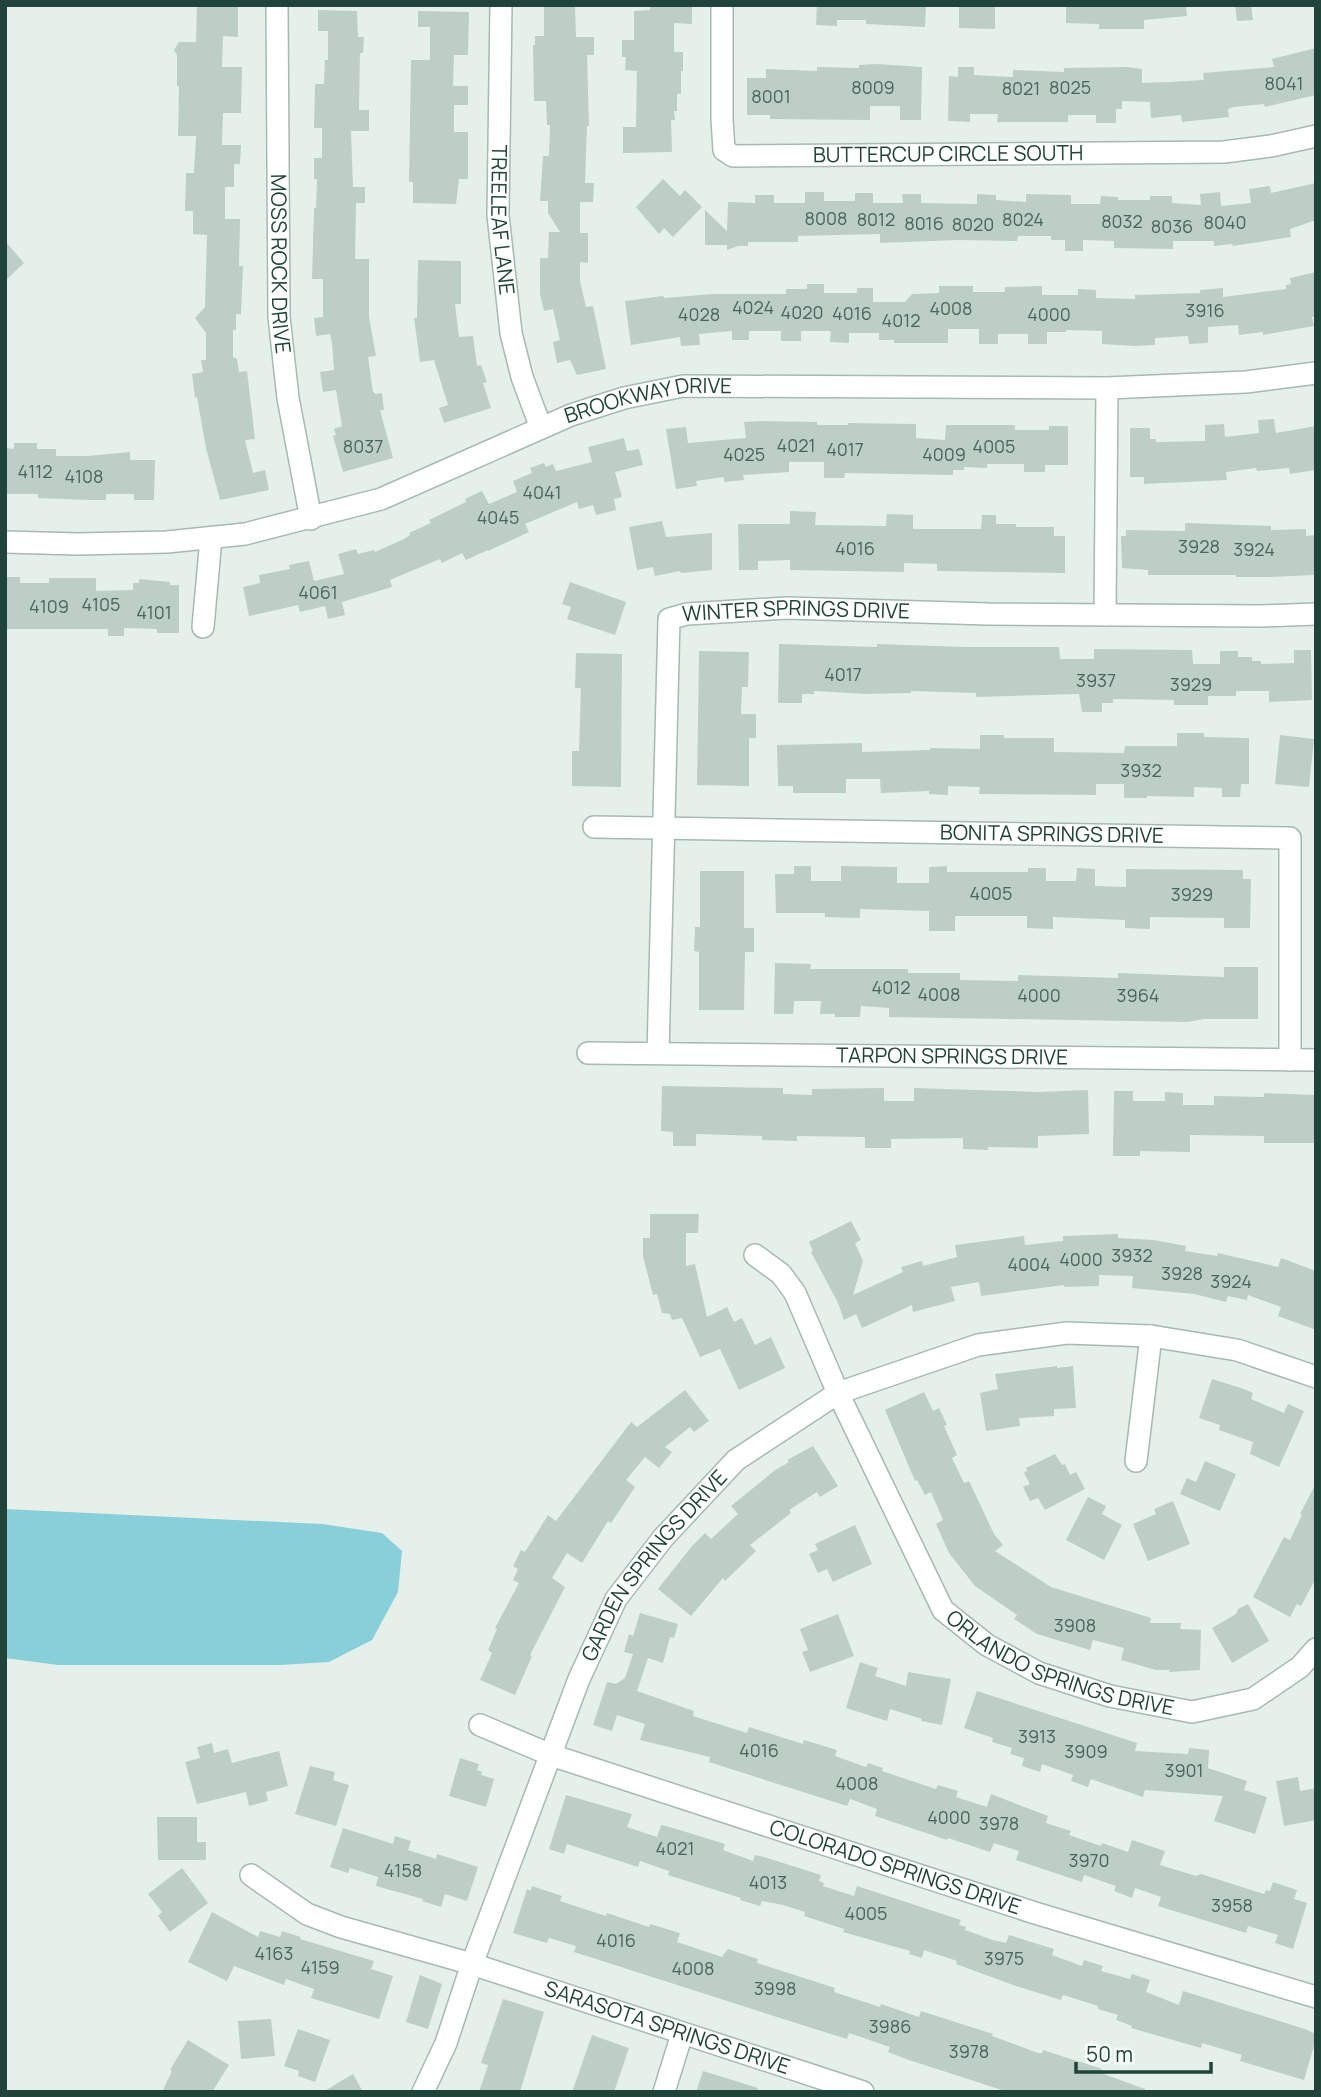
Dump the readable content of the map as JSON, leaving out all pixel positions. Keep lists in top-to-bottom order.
{
  "streets": {
    "street": [
      "BUTTERCUP CIRCLE SOUTH",
      "TREELEAF LANE",
      "MOSS ROCK DRIVE",
      "BROOKWAY DRIVE",
      "WINTER SPRINGS DRIVE",
      "BONITA SPRINGS DRIVE",
      "TARPON SPRINGS DRIVE",
      "GARDEN SPRINGS DRIVE",
      "ORLANDO SPRINGS DRIVE",
      "COLORADO SPRINGS DRIVE",
      "SARASOTA SPRINGS DRIVE"
    ]
  },
  "crossings": [
    ["TREELEAF LANE", "BROOKWAY DRIVE"],
    ["MOSS ROCK DRIVE", "BROOKWAY DRIVE"],
    ["WINTER SPRINGS DRIVE", "BONITA SPRINGS DRIVE"],
    ["WINTER SPRINGS DRIVE", "TARPON SPRINGS DRIVE"],
    ["BONITA SPRINGS DRIVE", "TARPON SPRINGS DRIVE"],
    ["GARDEN SPRINGS DRIVE", "ORLANDO SPRINGS DRIVE"],
    ["GARDEN SPRINGS DRIVE", "COLORADO SPRINGS DRIVE"],
    ["GARDEN SPRINGS DRIVE", "SARASOTA SPRINGS DRIVE"]
  ],
  "house_numbers": [
    "8041",
    "8009",
    "8025",
    "8021",
    "8001",
    "8008",
    "8012",
    "8024",
    "8032",
    "8040",
    "8016",
    "8020",
    "8036",
    "4024",
    "4008",
    "3916",
    "4020",
    "4016",
    "4028",
    "4000",
    "4012",
    "4021",
    "8037",
    "4005",
    "4017",
    "4025",
    "4009",
    "4112",
    "4108",
    "4041",
    "4045",
    "3928",
    "4016",
    "3924",
    "4061",
    "4105",
    "4109",
    "4101",
    "4017",
    "3937",
    "3929",
    "3932",
    "4005",
    "3929",
    "4012",
    "4008",
    "4000",
    "3964",
    "3932",
    "4000",
    "4004",
    "3928",
    "3924",
    "3908",
    "3913",
    "4016",
    "3909",
    "3901",
    "4008",
    "4000",
    "3978",
    "4021",
    "3970",
    "4158",
    "4013",
    "3958",
    "4005",
    "4016",
    "4163",
    "3975",
    "4159",
    "4008",
    "3998",
    "3986",
    "3978"
  ],
  "scale_bar": "50 m"
}
